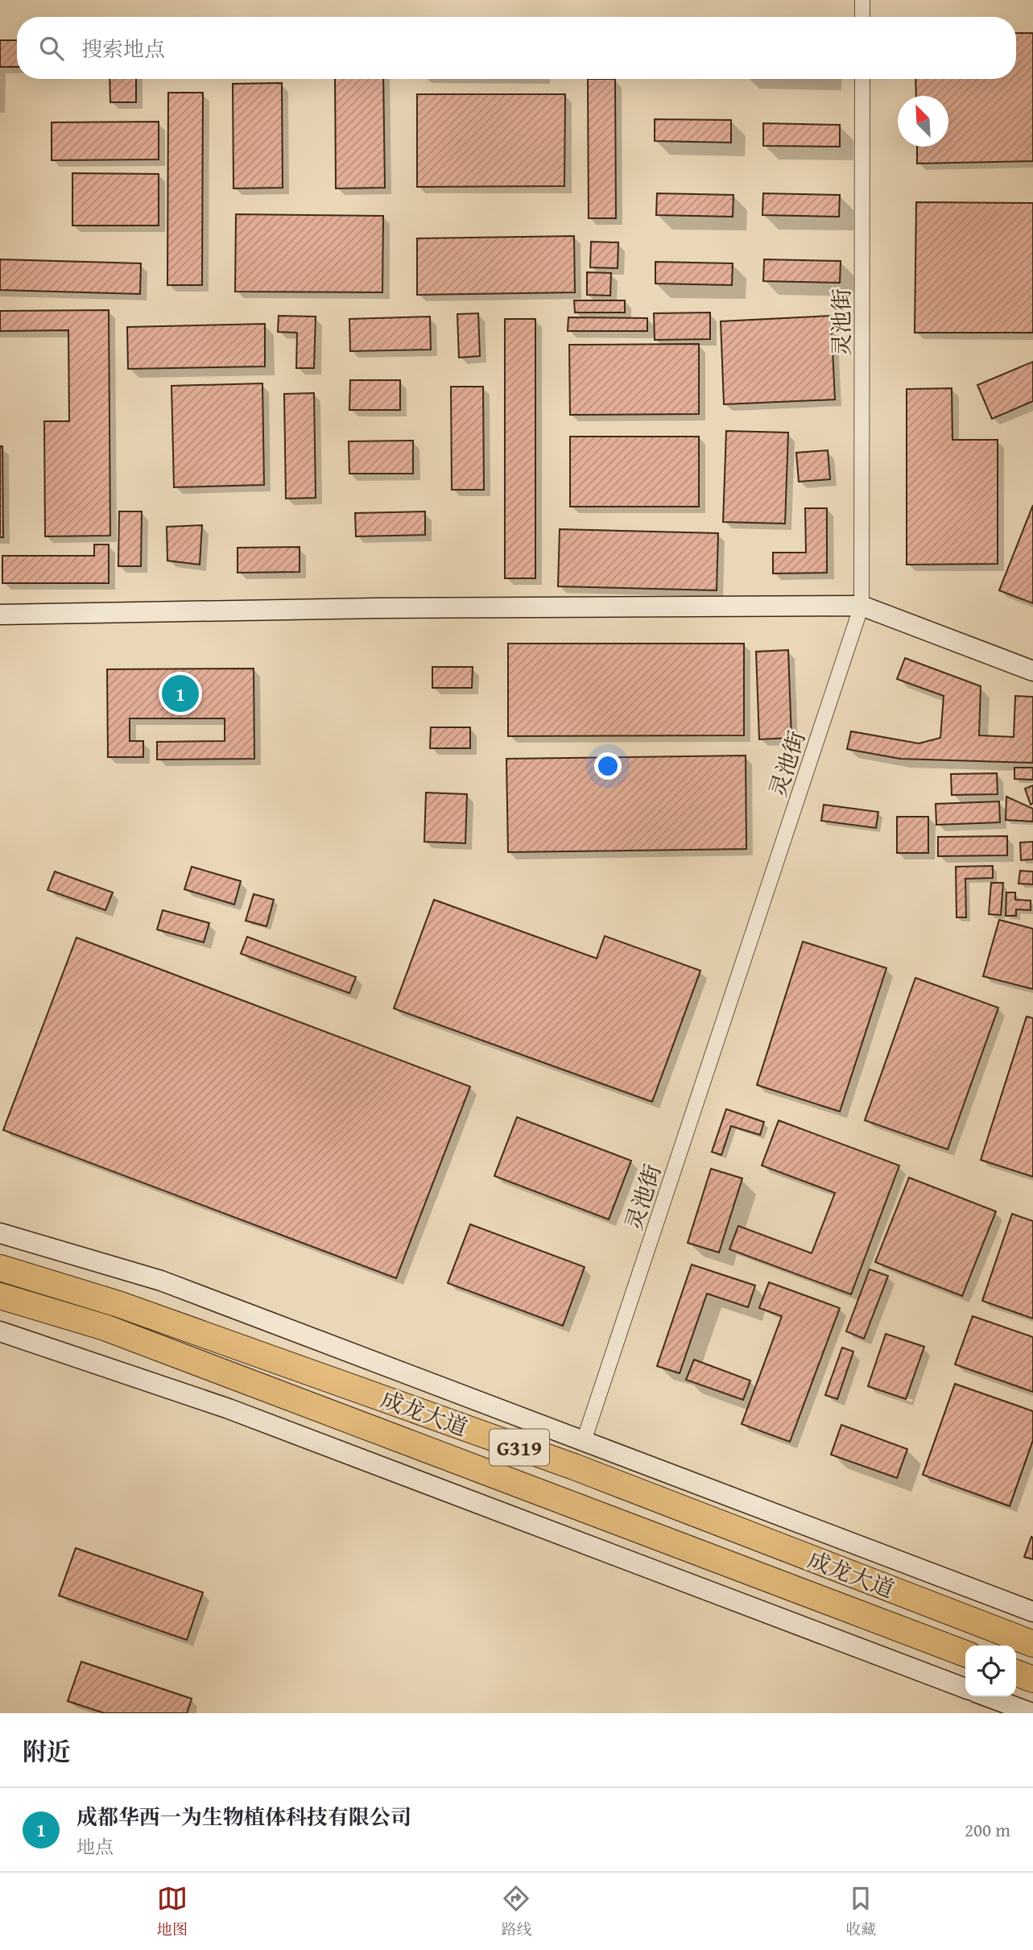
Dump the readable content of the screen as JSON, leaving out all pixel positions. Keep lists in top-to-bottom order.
{
  "streets": {
    "highway": ["成龙大道", "G319"],
    "street": ["灵池街"]
  },
  "north": "top left",
  "page": {
    "search": "搜索地点",
    "pins": "1",
    "heading": "附近",
    "list": [
      {
        "mark": "1",
        "name": "成都华西一为生物植体科技有限公司",
        "note": "地点",
        "value": "200 m"
      }
    ],
    "nav": ["地图", "路线", "收藏"]
  }
}
